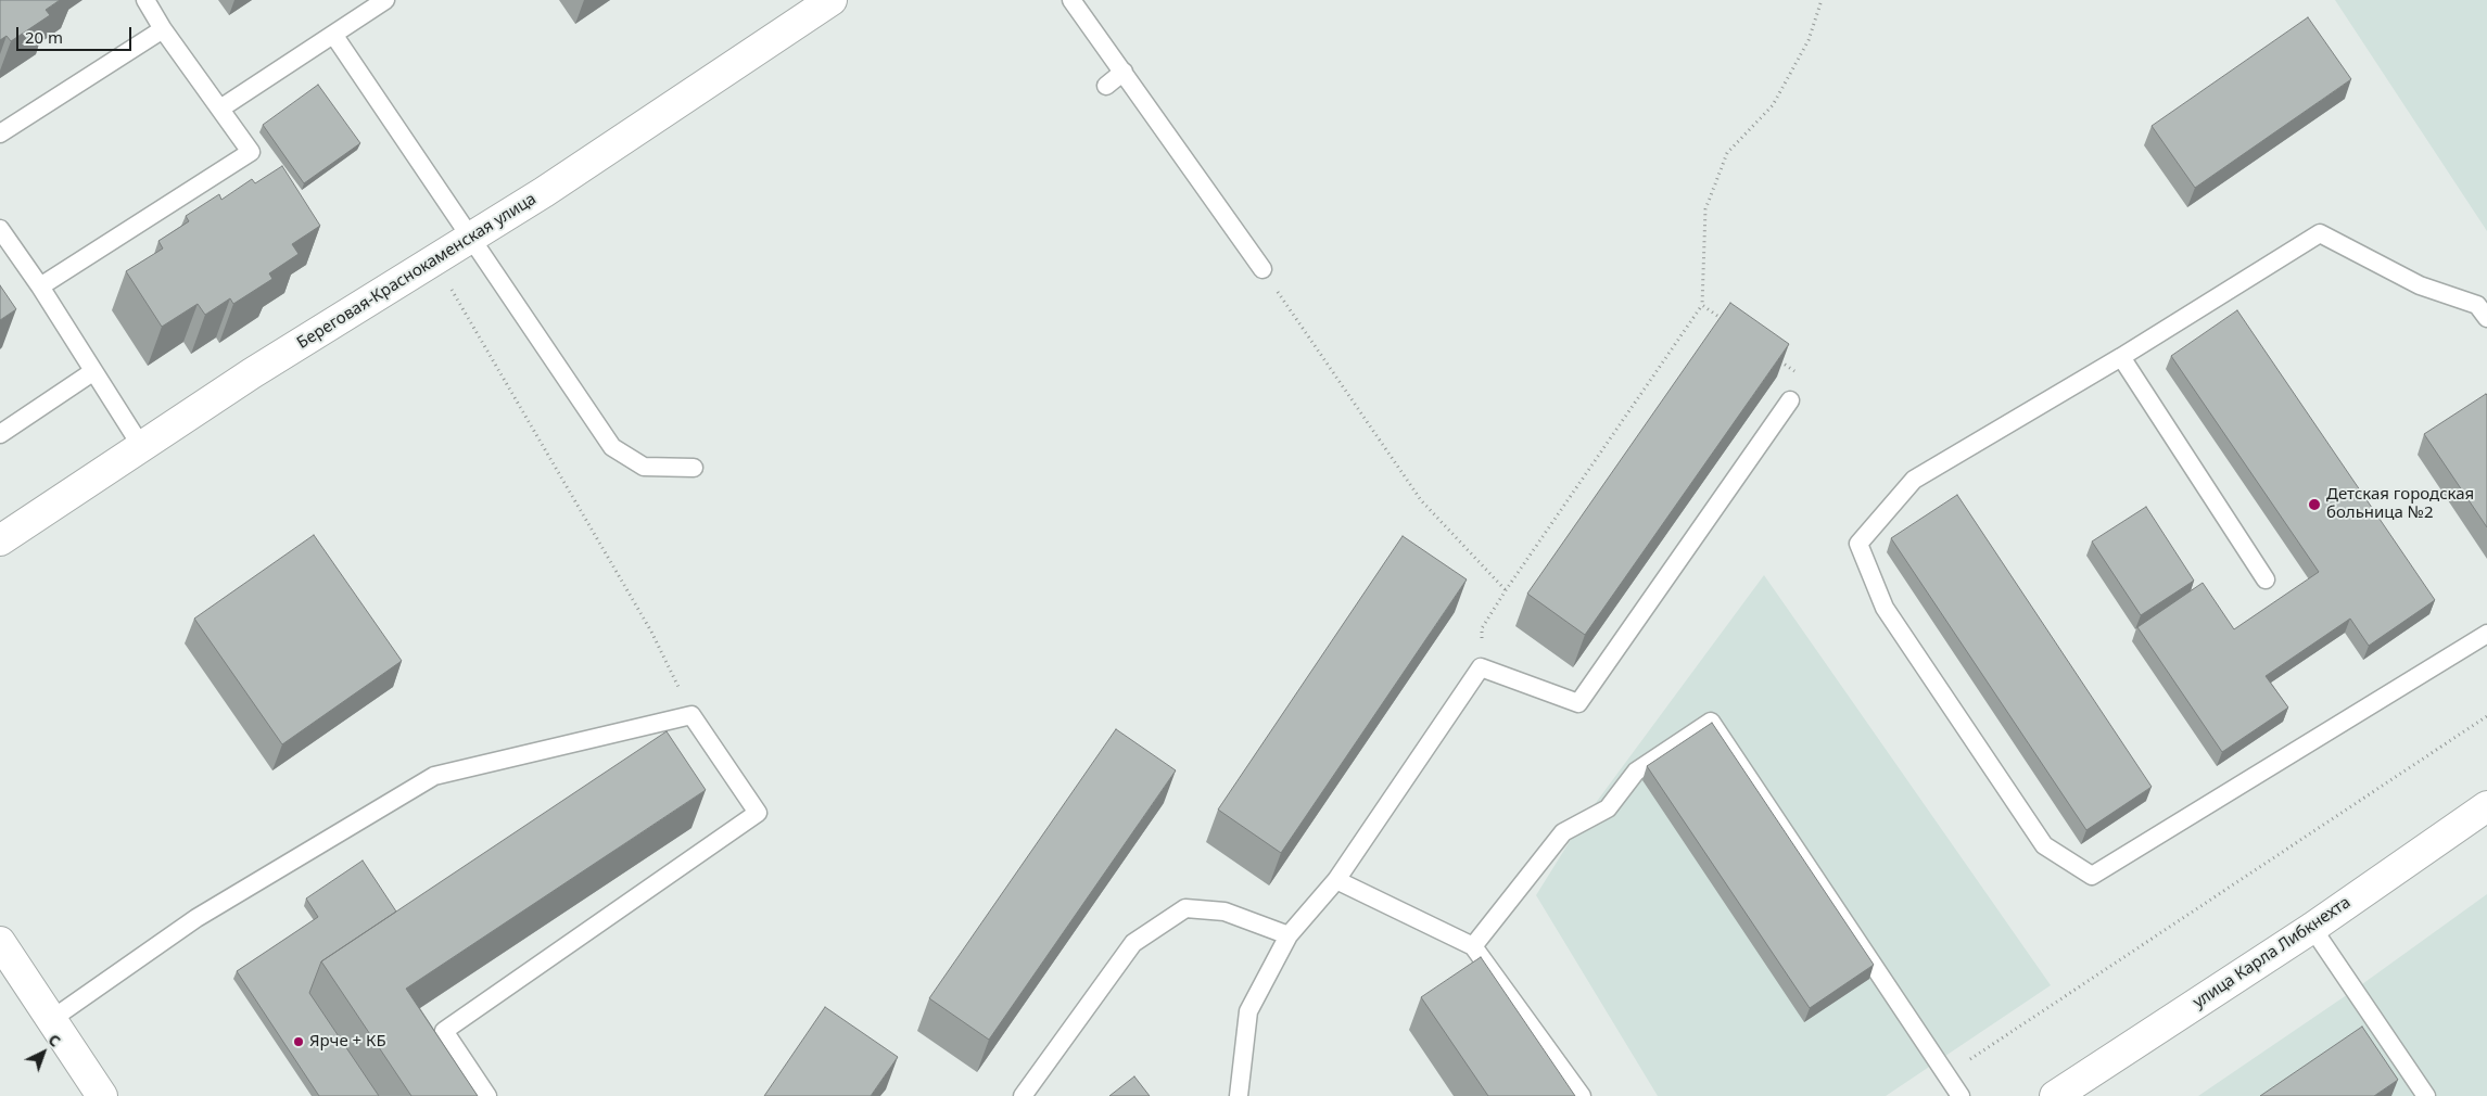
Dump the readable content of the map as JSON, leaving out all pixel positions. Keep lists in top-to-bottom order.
{
  "streets": {
    "street": ["Береговая-Краснокаменская улица", "улица Карла Либкнехта"]
  },
  "places": ["Детская городская больница №2", "Ярче + КБ"],
  "scale_bar": "20 m",
  "north": "top right"
}
